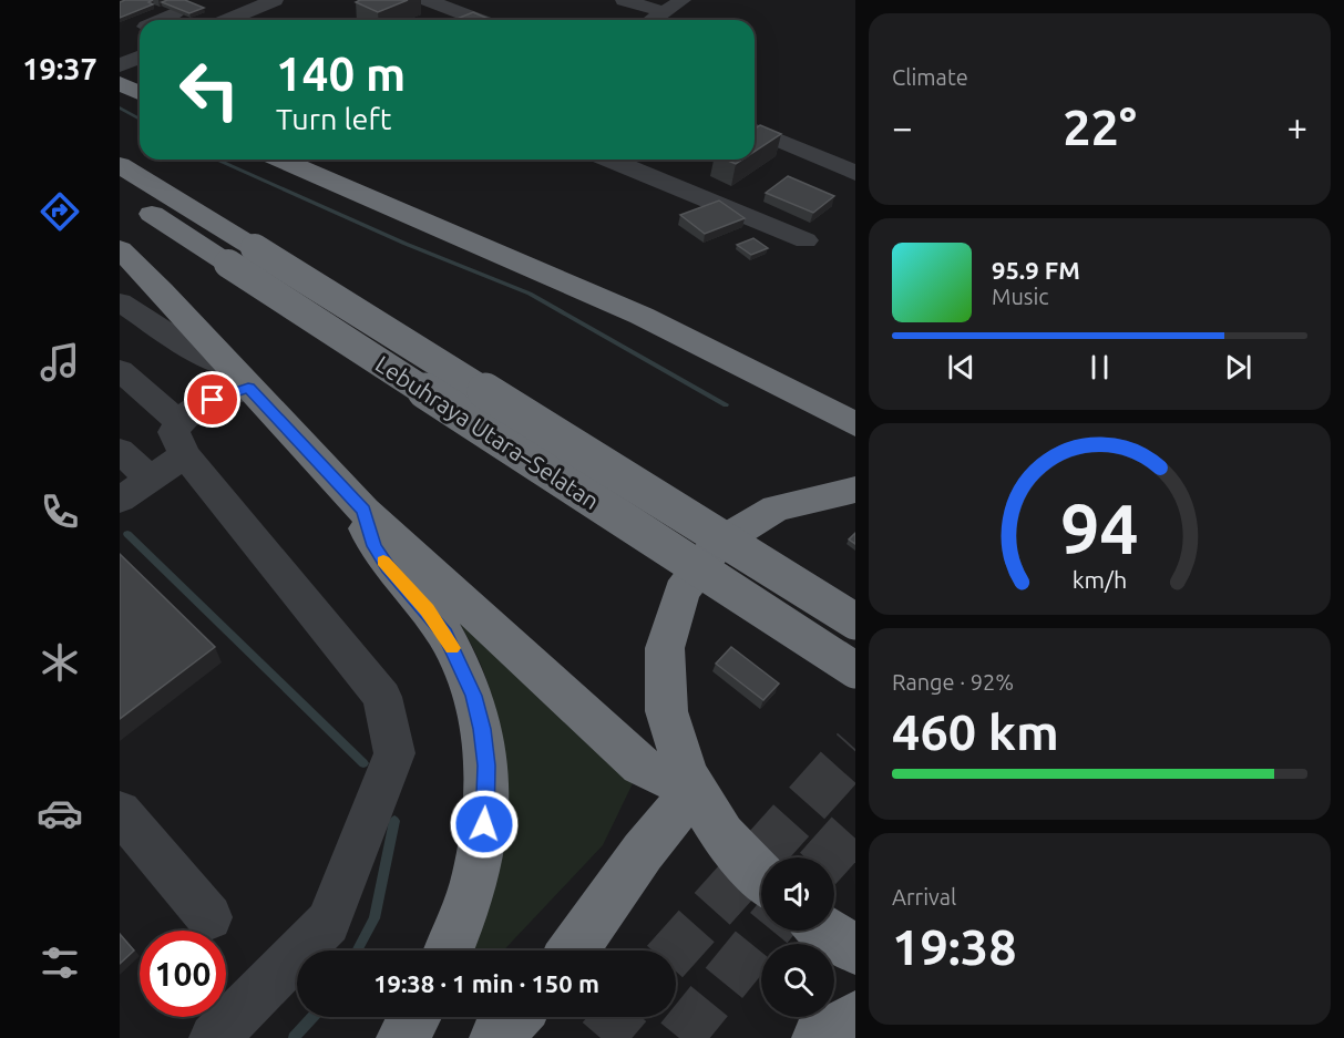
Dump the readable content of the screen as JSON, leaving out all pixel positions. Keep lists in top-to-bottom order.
{
  "streets": {
    "highway": ["Lebuhraya Utara–Selatan"]
  },
  "page": {
    "tabs": "19:37",
    "tile": [
      "Climate",
      ["Range · 92%", "460 km"],
      ["Arrival", "19:38"]
    ],
    "turn": ["140 m", "Turn left"],
    "heat": ["−", "22°", "+"],
    "song": ["95.9 FM", "Music"],
    "limit": "100",
    "trip": "19:38 · 1 min · 150 m",
    "gauge": ["94", "km/h"]
  }
}
